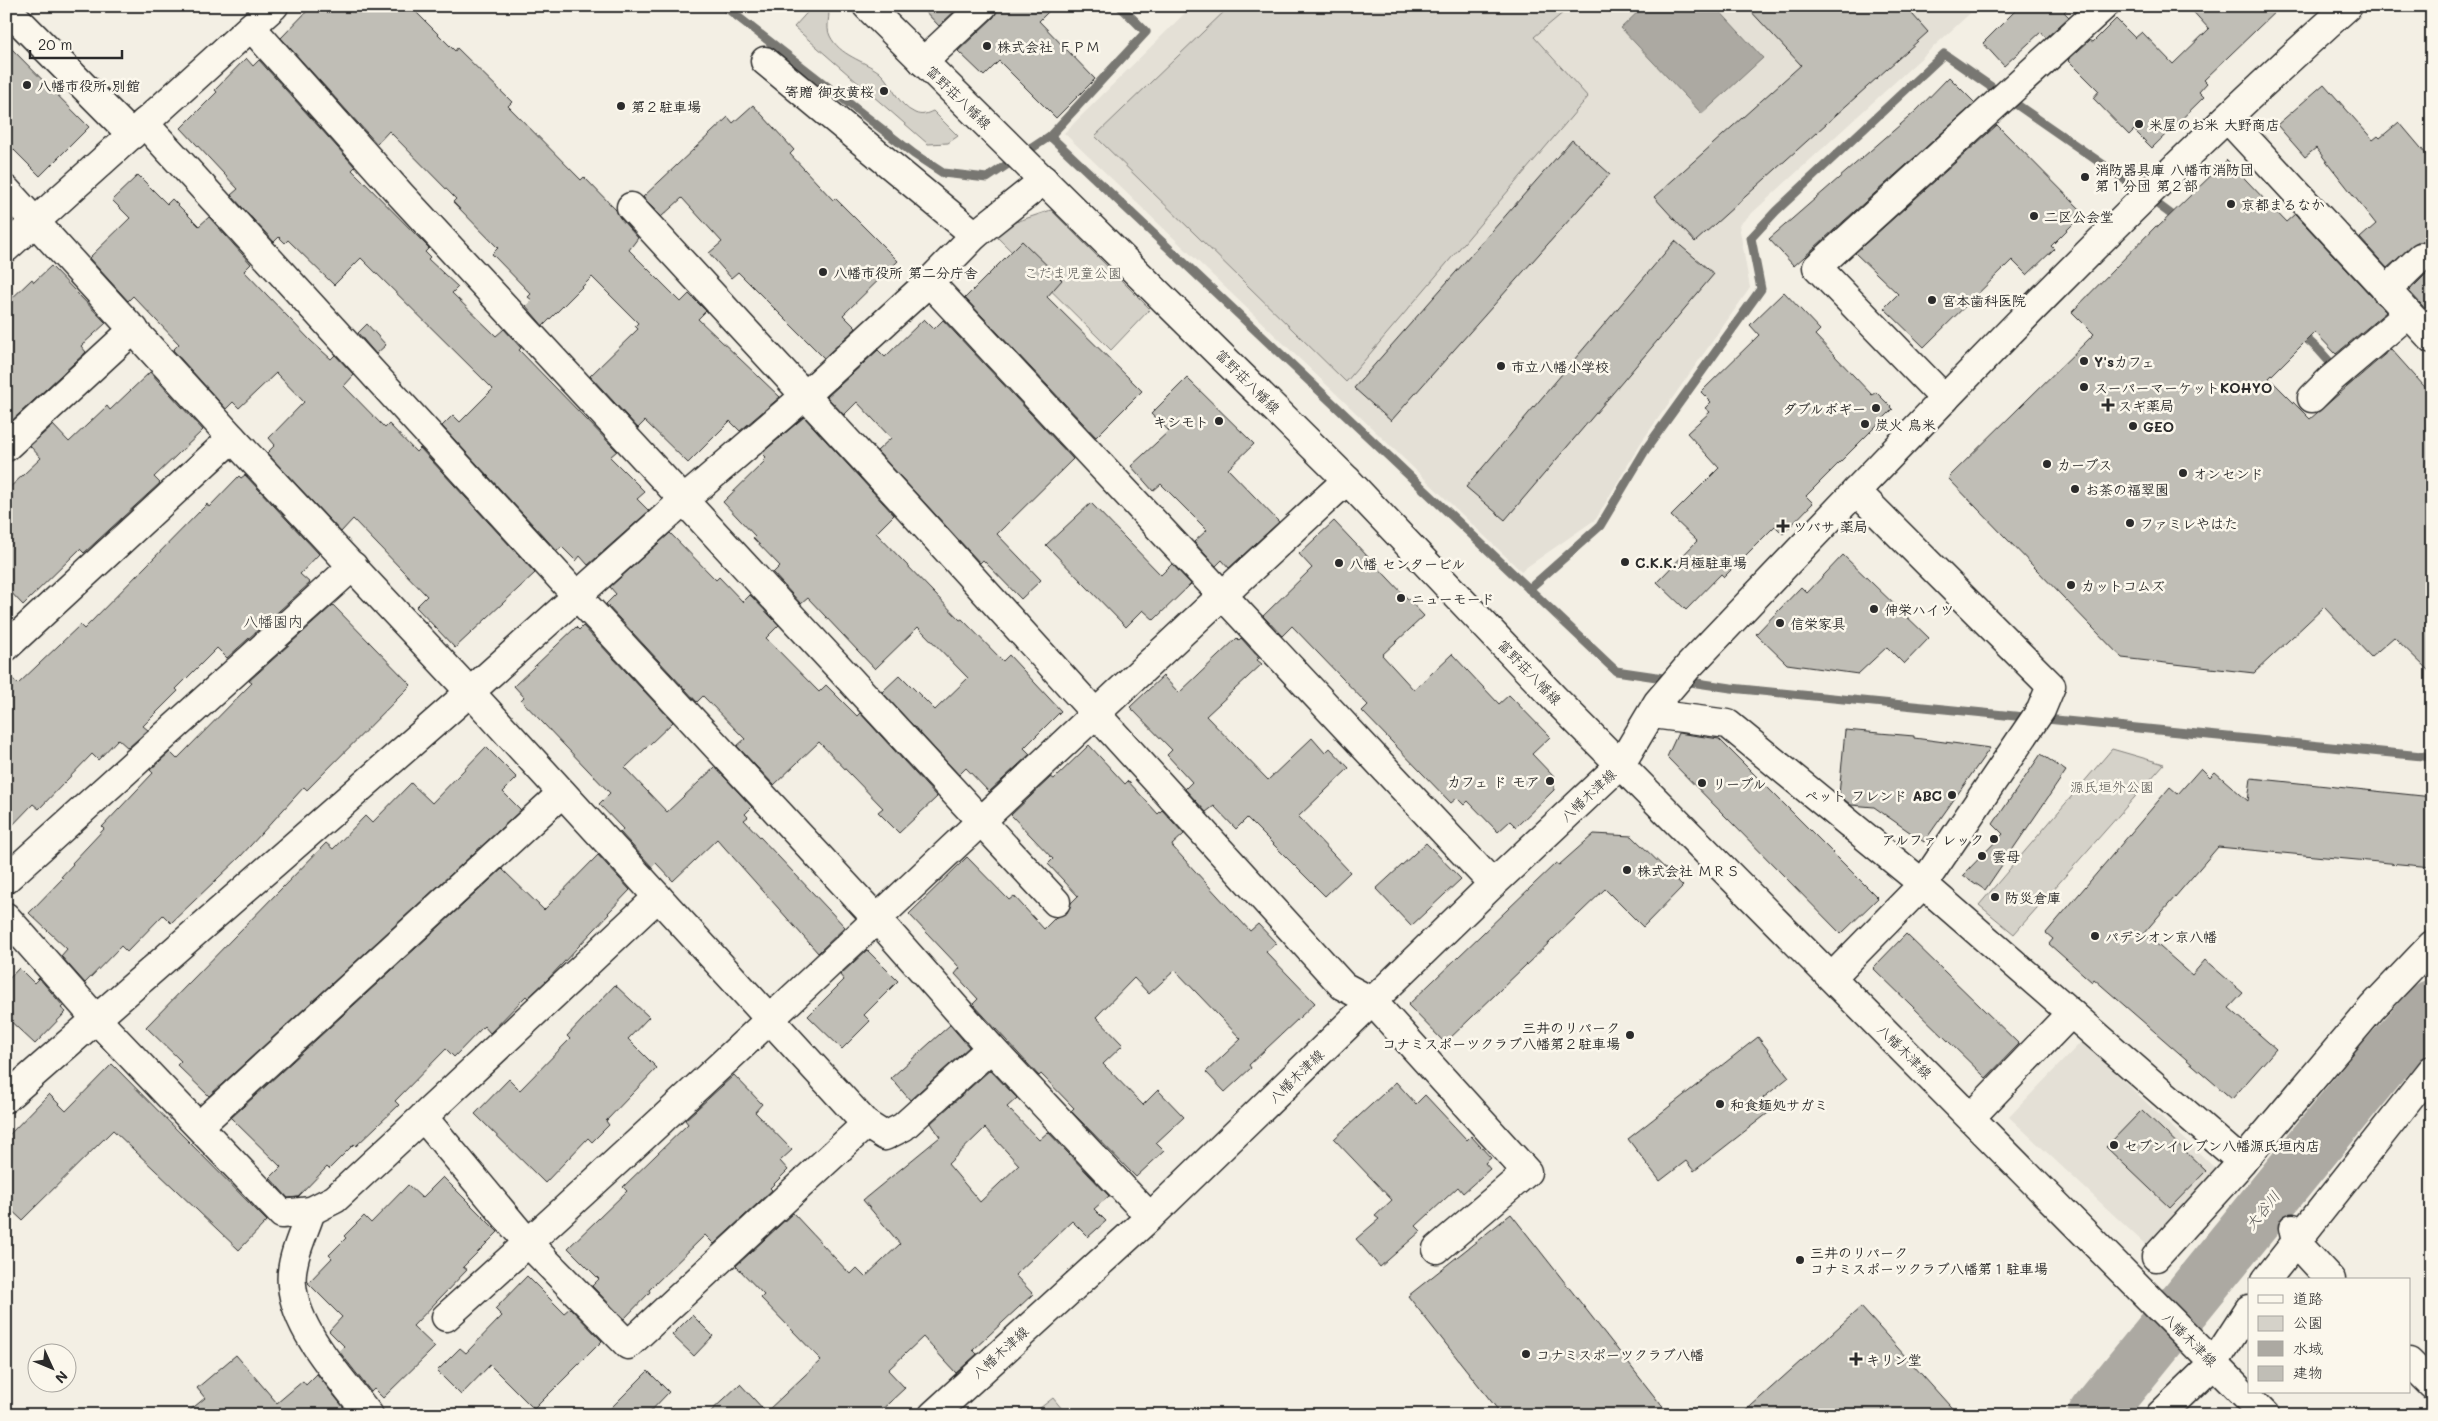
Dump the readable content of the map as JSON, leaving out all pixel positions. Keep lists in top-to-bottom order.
{
  "streets": {
    "street": ["富野荘八幡線", "八幡木津線"]
  },
  "crossings": [
    ["富野荘八幡線", "八幡木津線"]
  ],
  "districts": ["八幡園内"],
  "water": ["大谷川"],
  "parks": ["こだま児童公園", "源氏垣外公園"],
  "places": {
    "other": [
      "株式会社 ＦＰＭ",
      "八幡市役所 別館",
      "寄贈 御衣黄桜",
      "第２駐車場",
      "米屋のお米 大野商店",
      "消防器具庫 八幡市消防団 第１分団 第２部",
      "京都まるなか",
      "二区公会堂",
      "八幡市役所 第二分庁舎",
      "宮本歯科医院",
      "Y'sカフェ",
      "市立八幡小学校",
      "スーパーマーケットKOHYO",
      "ダブルボギー",
      "キシモト",
      "炭火 鳥米",
      "GEO",
      "カーブス",
      "オンセンド",
      "お茶の福翠園",
      "ファミレやはた",
      "C.K.K.月極駐車場",
      "八幡 センタービル",
      "カットコムズ",
      "ニューモード",
      "伸栄ハイツ",
      "信栄家具",
      "カフェ ド モア",
      "リーブル",
      "ペット フレンド ABC",
      "アルファ レック",
      "雲母",
      "株式会社 ＭＲＳ",
      "防災倉庫",
      "パデシオン京八幡",
      "三井のリパーク コナミスポーツクラブ八幡第２駐車場",
      "和食麺処サガミ",
      "セブンイレブン八幡源氏垣内店",
      "三井のリパーク コナミスポーツクラブ八幡第１駐車場",
      "コナミスポーツクラブ八幡"
    ],
    "health": ["スギ薬局", "ツバサ 薬局", "キリン堂"]
  },
  "legend": [
    "道路",
    "公園",
    "水域",
    "建物"
  ],
  "scale_bar": "20 m",
  "north": "bottom right"
}
